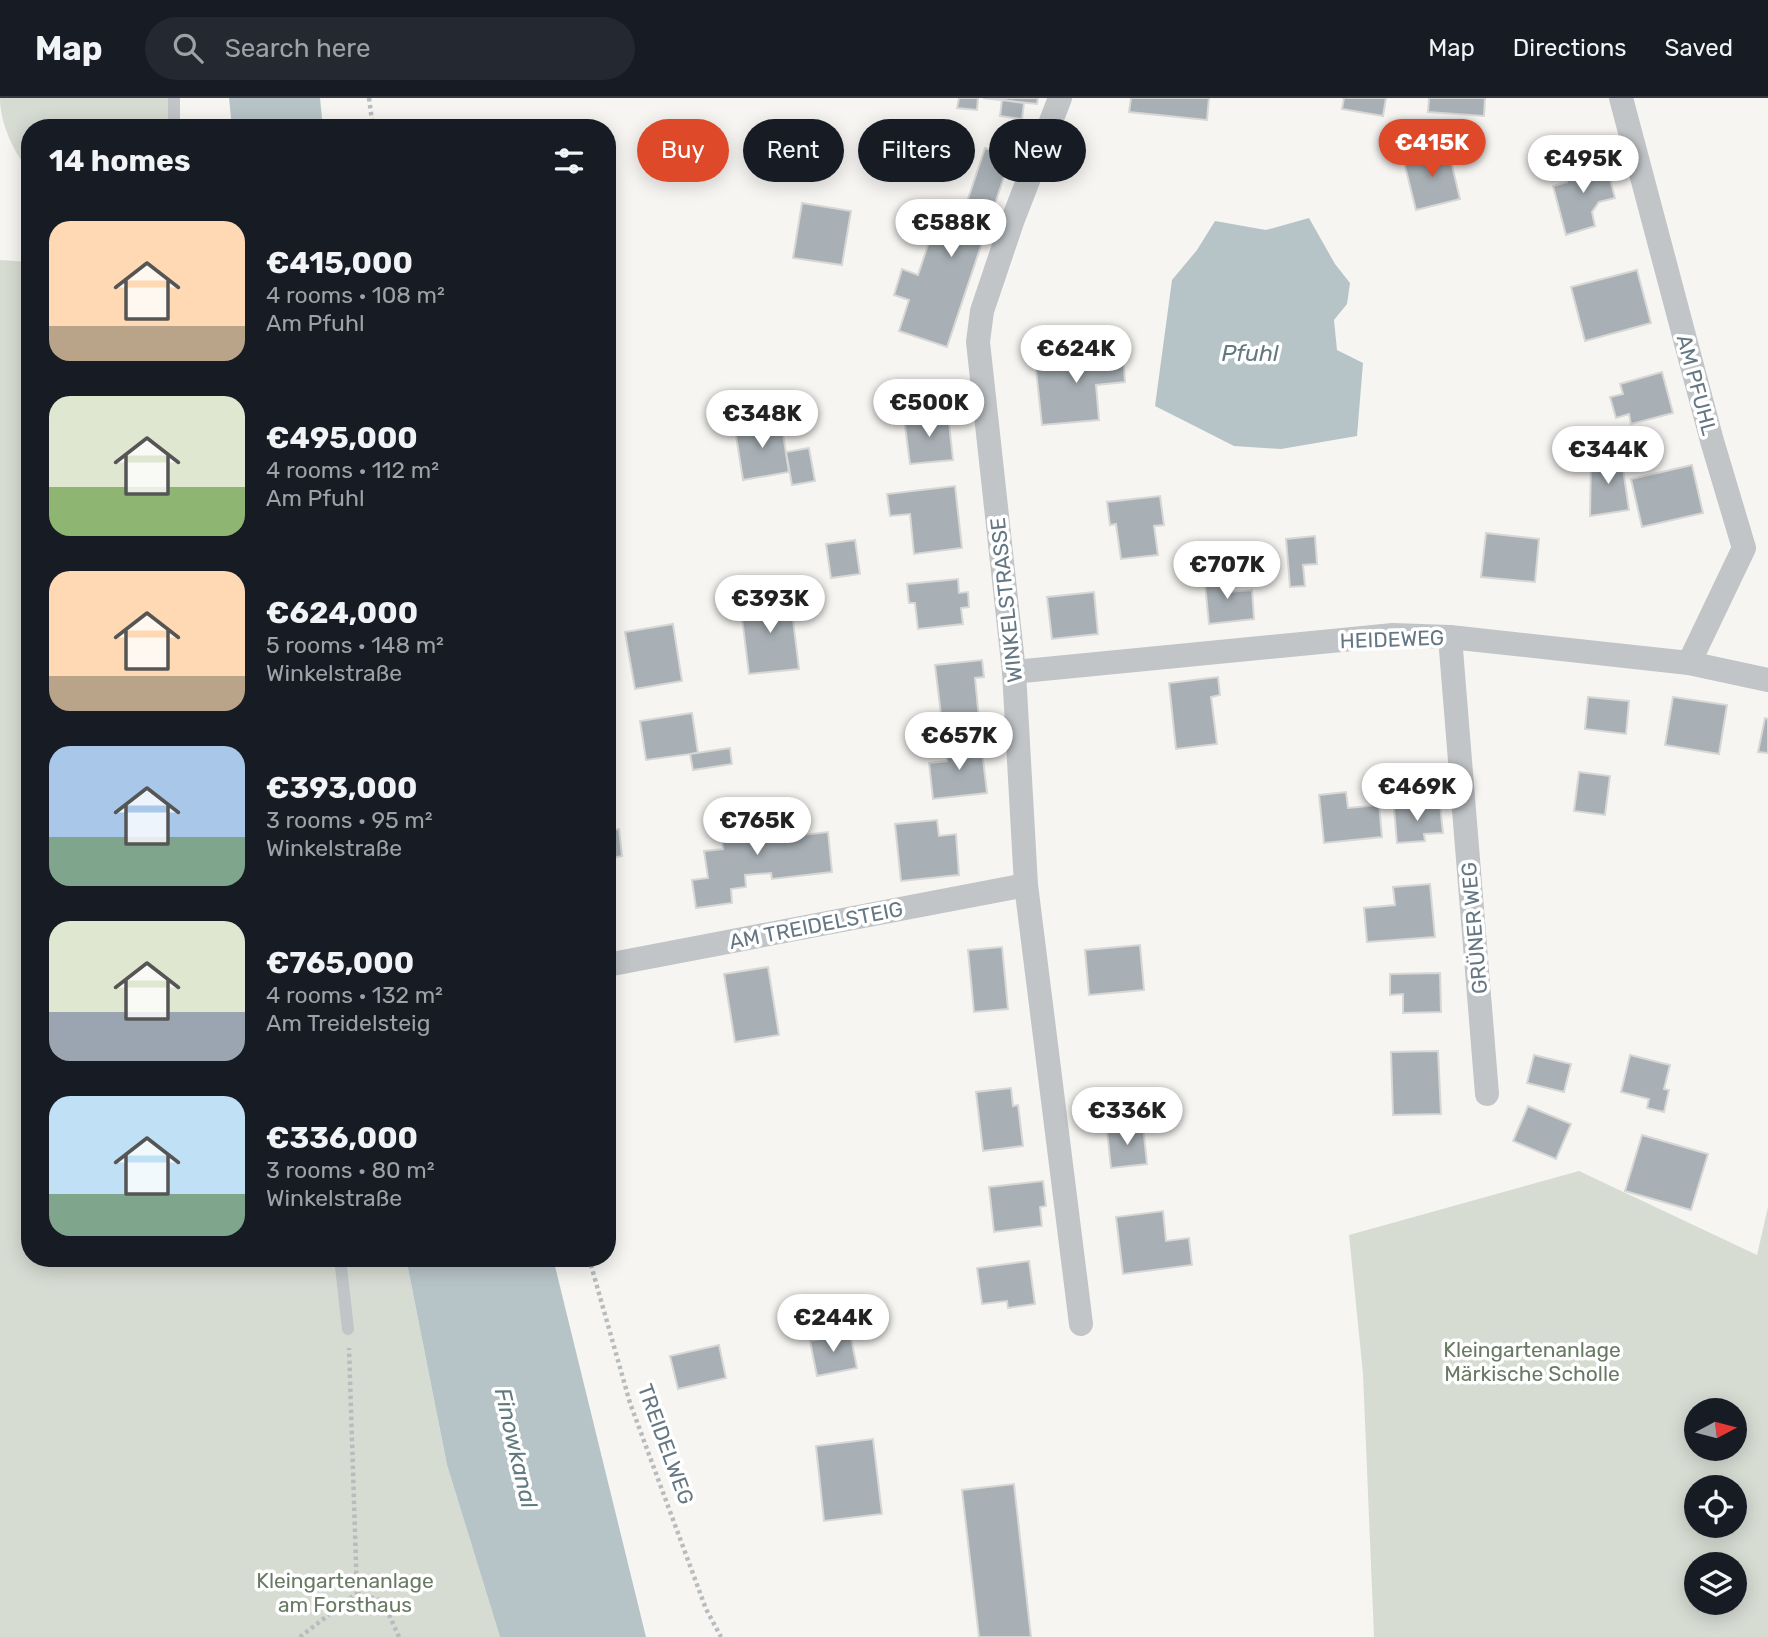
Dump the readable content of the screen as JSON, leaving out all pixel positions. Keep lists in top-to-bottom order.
{
  "streets": {
    "street": [
      "AM PFUHL",
      "WINKELSTRASSE",
      "HEIDEWEG",
      "AM TREIDELSTEIG",
      "GRÜNER WEG"
    ],
    "path": ["TREIDELWEG"]
  },
  "crossings": [
    ["AM PFUHL", "HEIDEWEG"],
    ["WINKELSTRASSE", "HEIDEWEG"],
    ["WINKELSTRASSE", "AM TREIDELSTEIG"],
    ["HEIDEWEG", "GRÜNER WEG"]
  ],
  "water": ["Pfuhl", "Finowkanal"],
  "parks": ["Kleingartenanlage Märkische Scholle", "Kleingartenanlage am Forsthaus"],
  "north": "right",
  "page": {
    "header": "Map",
    "search": "Search here",
    "nav": ["Map", "Directions", "Saved"],
    "price": [
      "€415K",
      "€495K",
      "€588K",
      "€624K",
      "€500K",
      "€348K",
      "€344K",
      "€707K",
      "€393K",
      "€657K",
      "€469K",
      "€765K",
      "€336K",
      "€244K"
    ],
    "chip": [
      "Buy",
      "Rent",
      "Filters",
      "New"
    ],
    "heading": "14 homes",
    "list": [
      {
        "name": "€415,000",
        "note": "4 rooms · 108 m² · Am Pfuhl"
      },
      {
        "name": "€495,000",
        "note": "4 rooms · 112 m² · Am Pfuhl"
      },
      {
        "name": "€624,000",
        "note": "5 rooms · 148 m² · Winkelstraße"
      },
      {
        "name": "€393,000",
        "note": "3 rooms · 95 m² · Winkelstraße"
      },
      {
        "name": "€765,000",
        "note": "4 rooms · 132 m² · Am Treidelsteig"
      },
      {
        "name": "€336,000",
        "note": "3 rooms · 80 m² · Winkelstraße"
      }
    ]
  }
}
